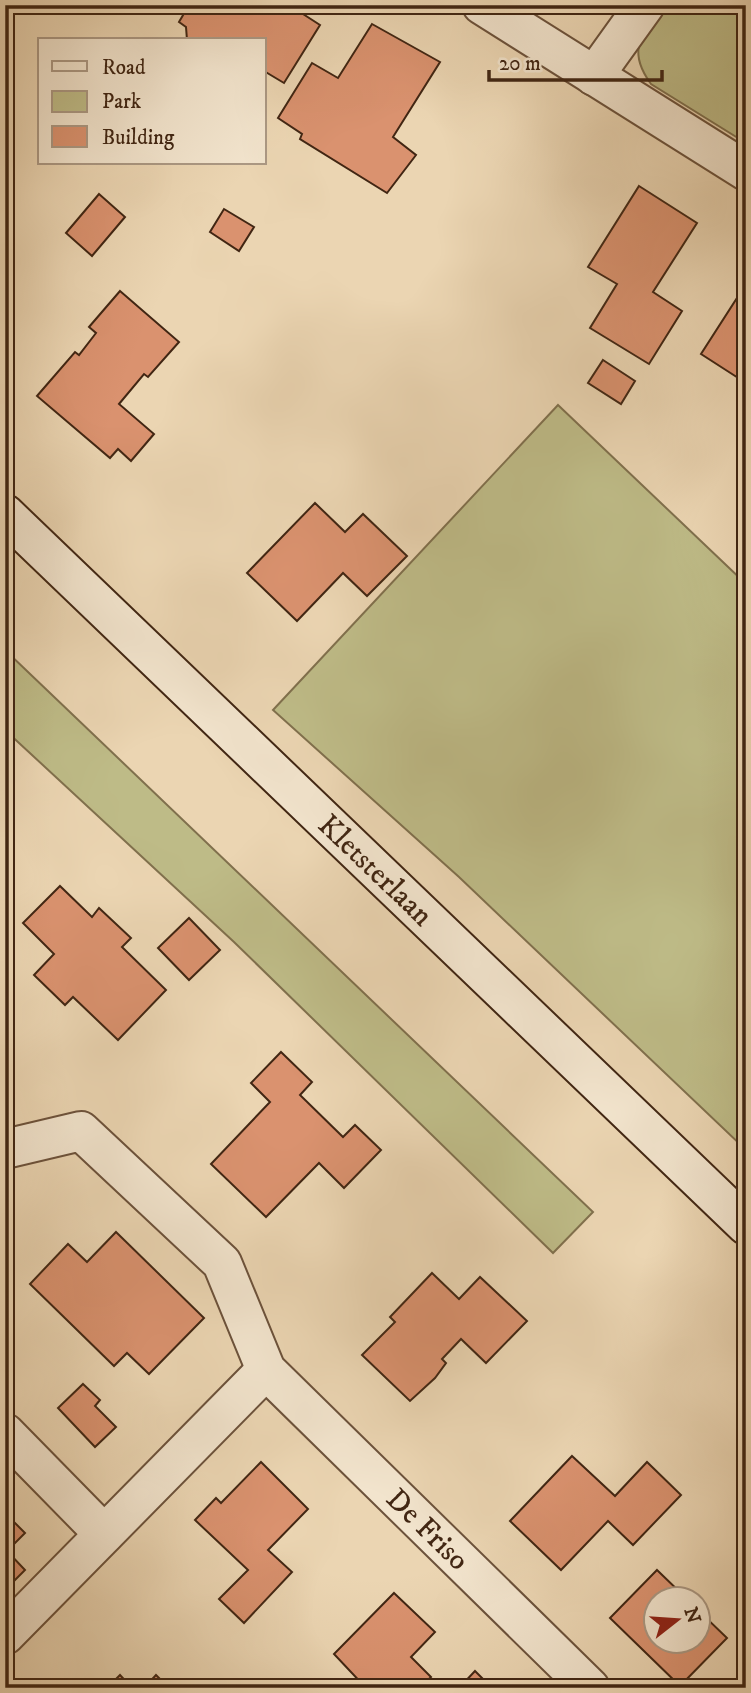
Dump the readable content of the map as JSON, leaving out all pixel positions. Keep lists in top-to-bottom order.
{
  "streets": {
    "street": ["Kletsterlaan", "De Friso"]
  },
  "legend": ["Road", "Park", "Building"],
  "scale_bar": "20 m",
  "north": "right"
}
